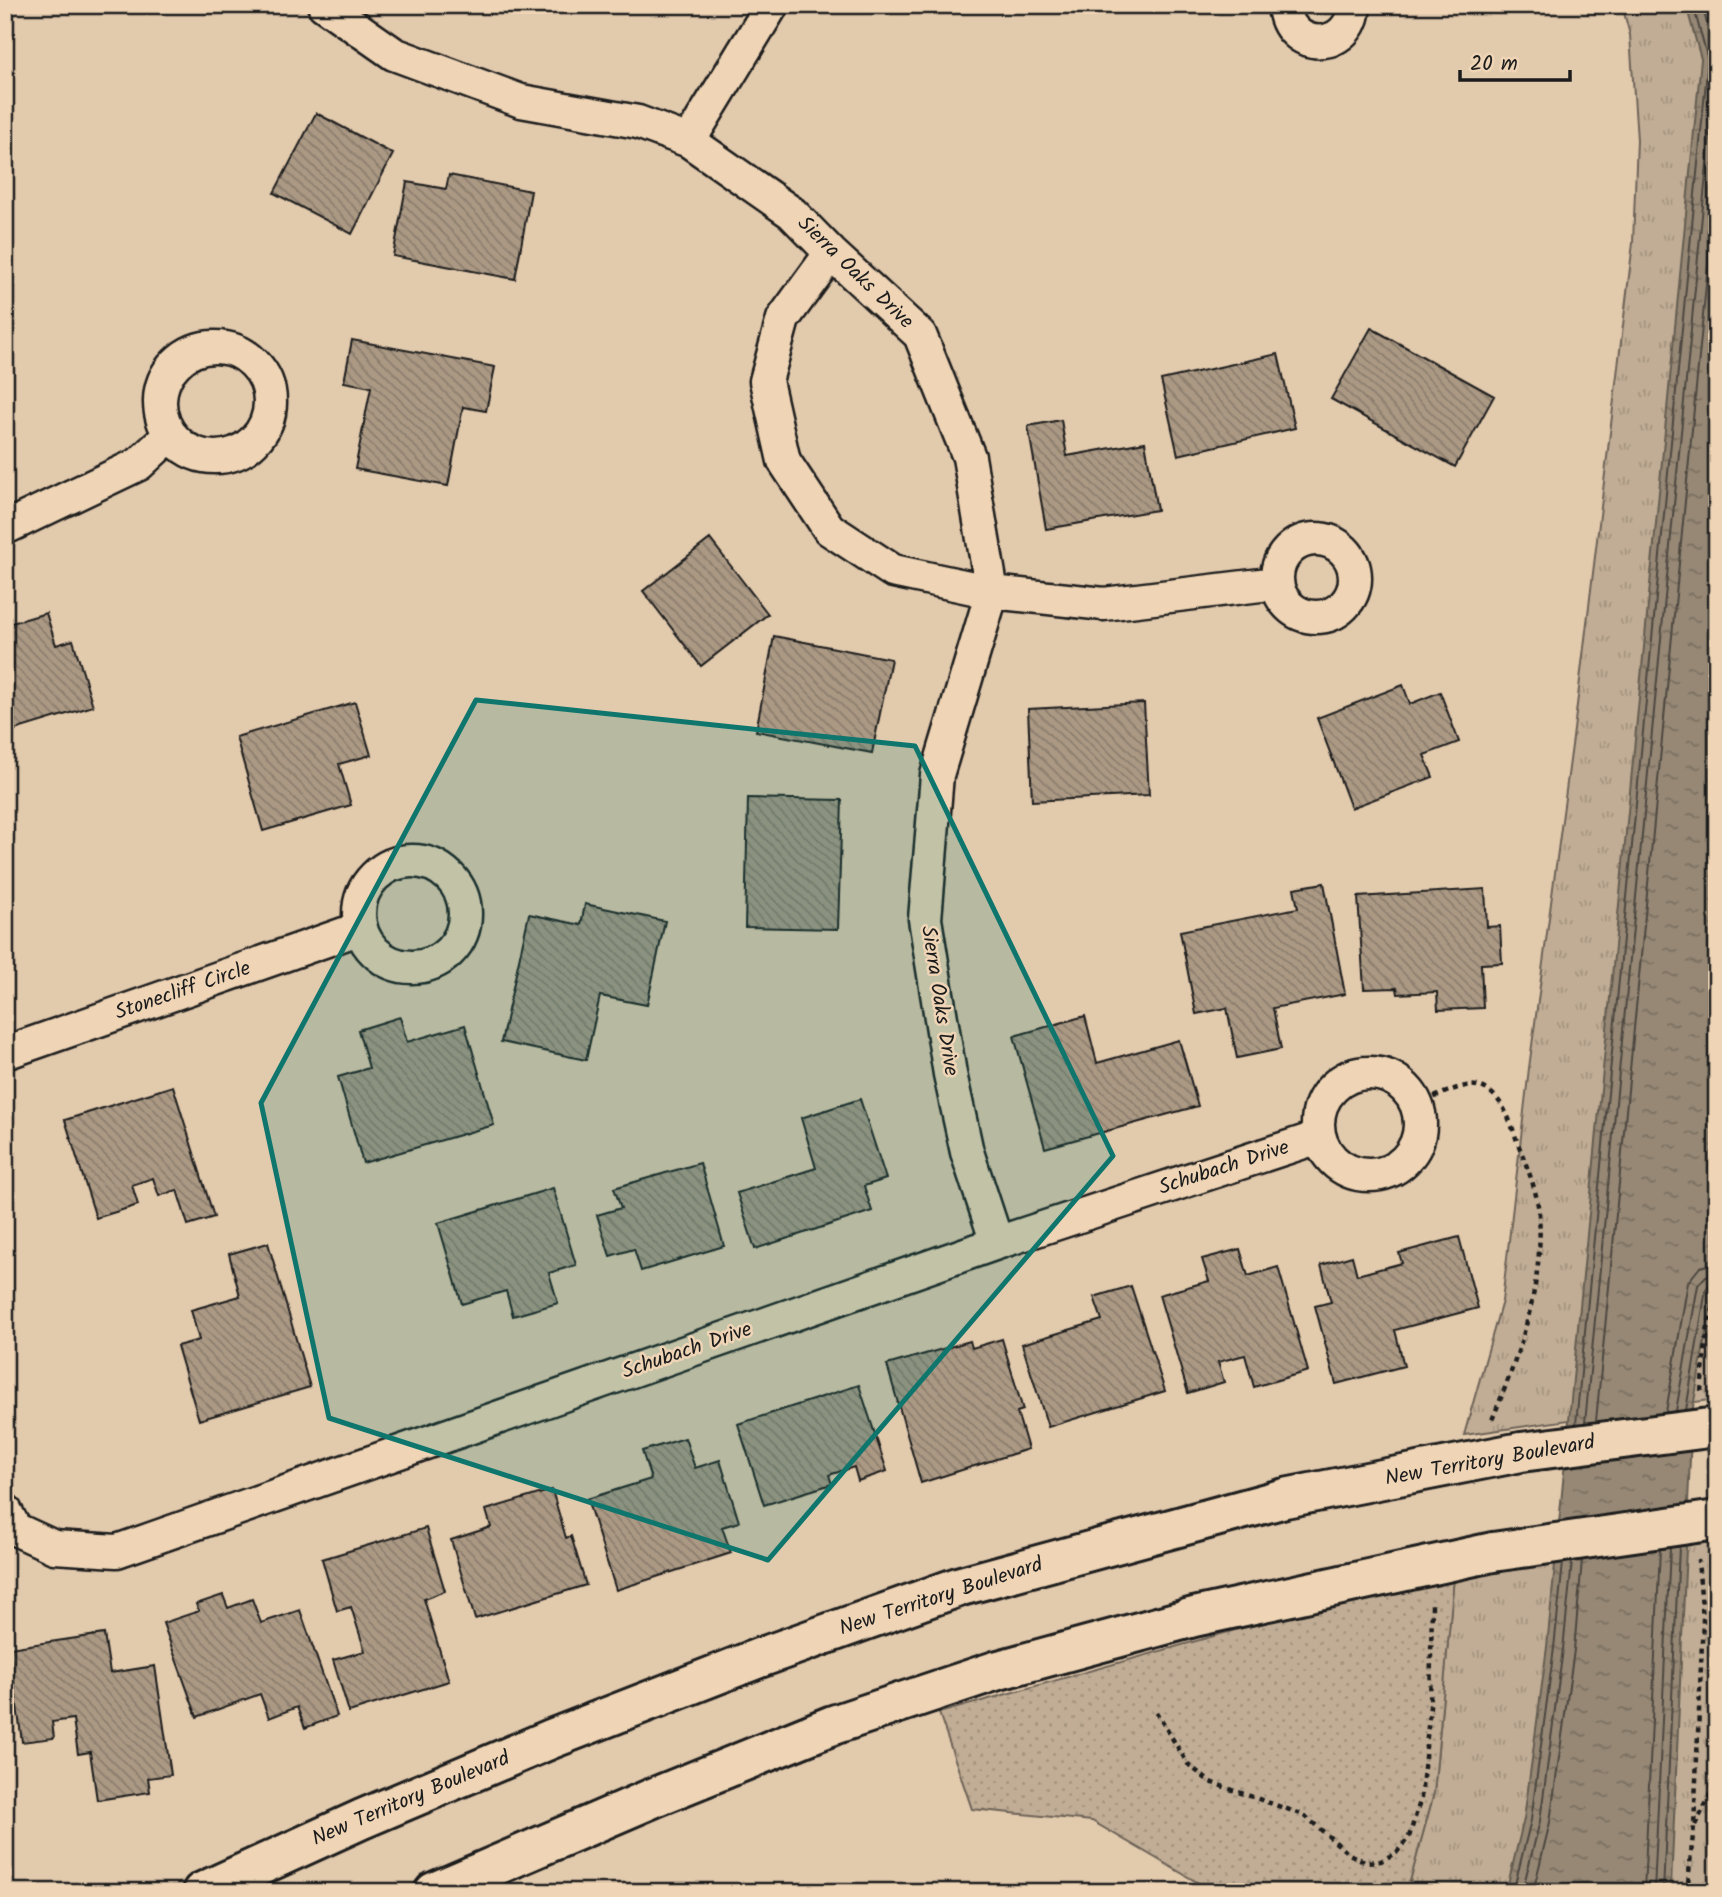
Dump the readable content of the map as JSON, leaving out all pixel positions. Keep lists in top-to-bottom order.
{
  "streets": {
    "main road": ["New Territory Boulevard"],
    "street": ["Sierra Oaks Drive", "Stonecliff Circle", "Schubach Drive"]
  },
  "crossings": [
    ["Sierra Oaks Drive", "Schubach Drive"]
  ],
  "scale_bar": "20 m"
}
